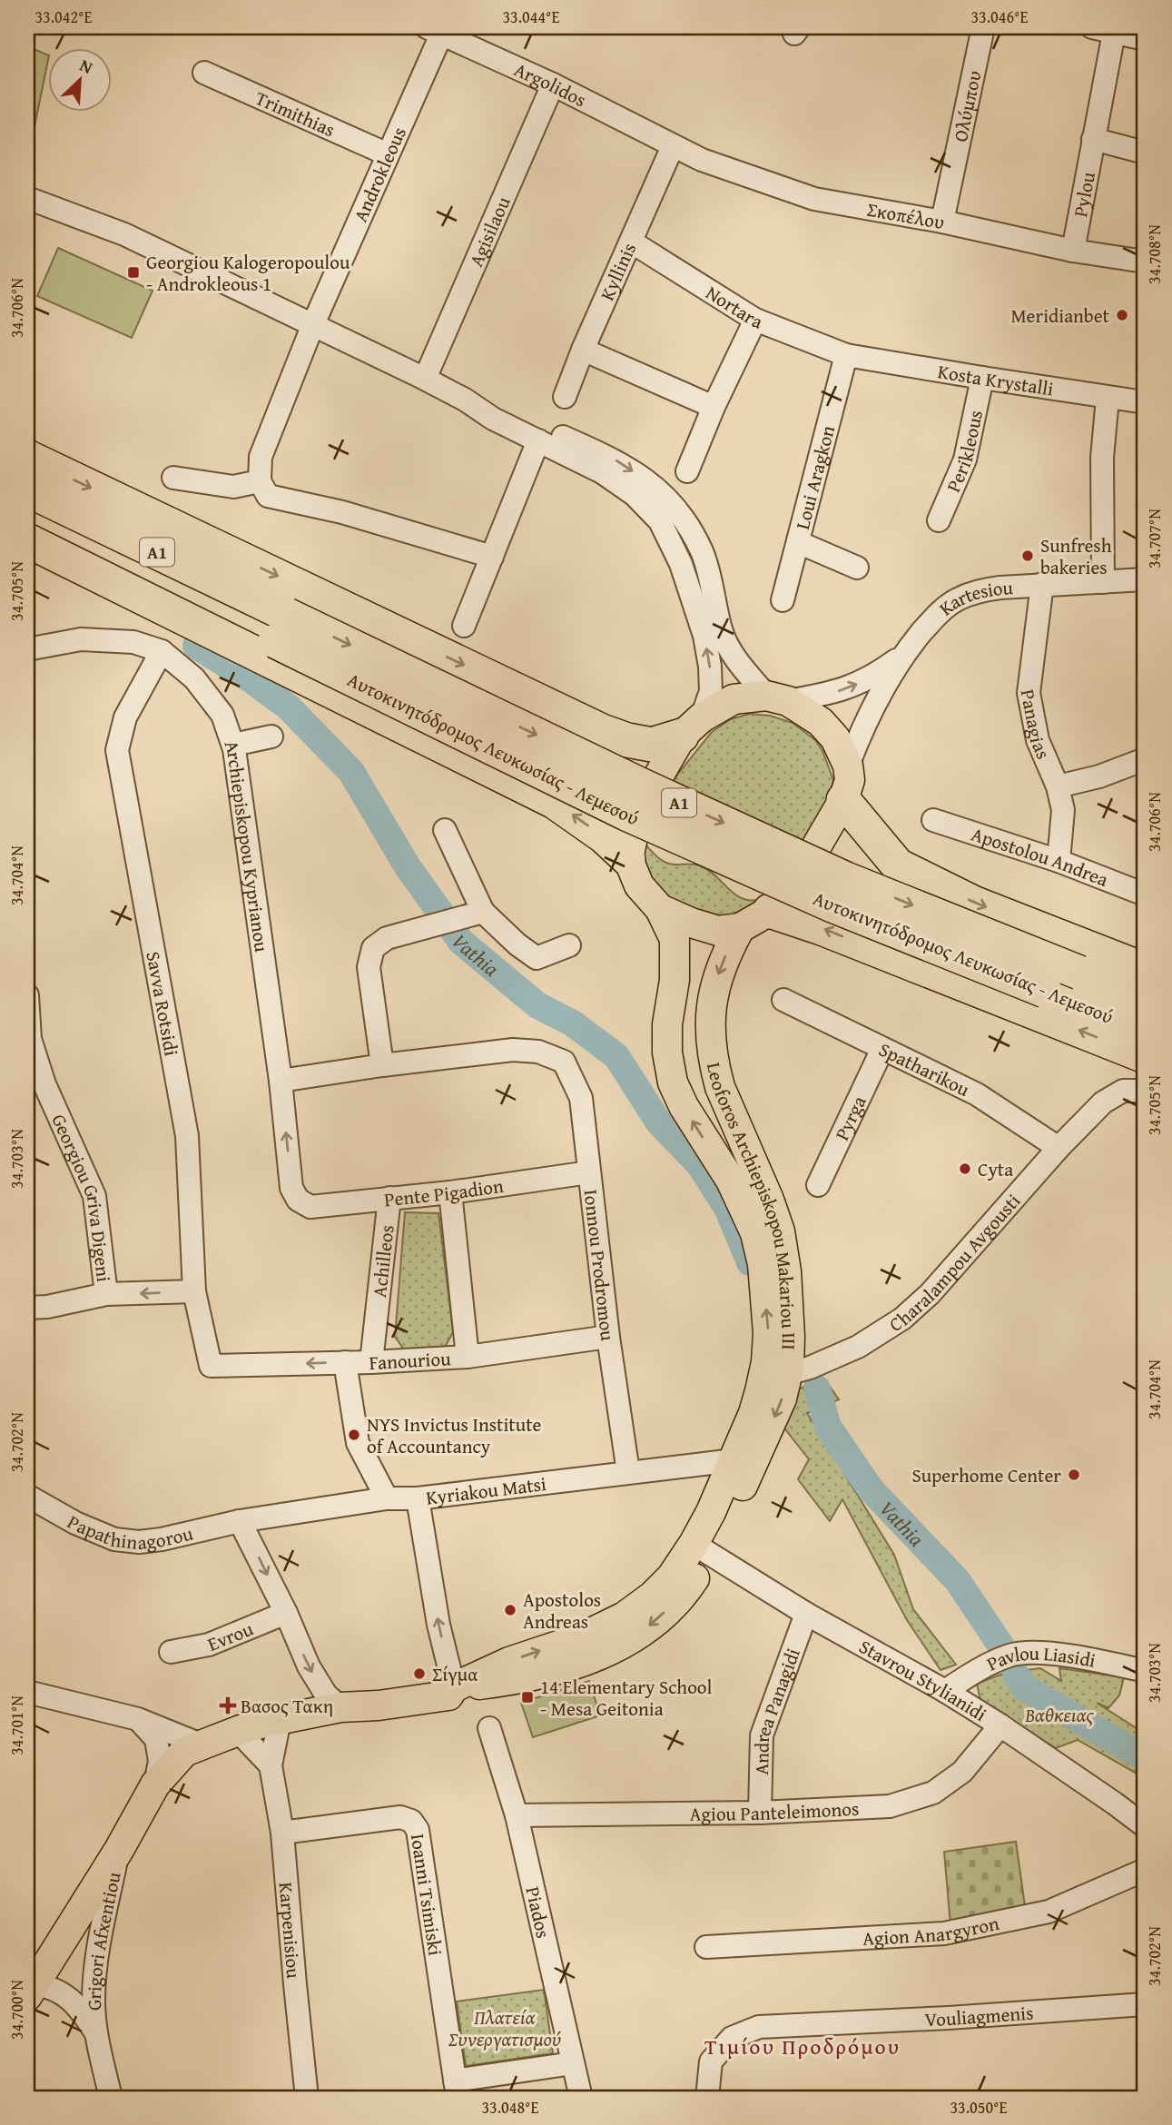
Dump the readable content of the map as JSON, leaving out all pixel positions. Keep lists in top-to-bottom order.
{
  "streets": {
    "highway": ["A1", "Αυτοκινητόδρομος Λευκωσίας - Λεμεσού"],
    "main road": ["Leoforos Archiepiskopou Makariou III"],
    "street": [
      "Argolidos",
      "Ολύμπου",
      "Trimithias",
      "Androkleous",
      "Pylou",
      "Σκοπέλου",
      "Agisilaou",
      "Kyllinis",
      "Nortara",
      "Kosta Krystalli",
      "Perikleous",
      "Loui Aragkon",
      "Kartesiou",
      "Panagias",
      "Archiepiskopou Kyprianou",
      "Apostolou Andrea",
      "Savva Rotsidi",
      "Spatharikou",
      "Pyrga",
      "Pente Pigadion",
      "Georgiou Griva Digeni",
      "Charalampou Avgousti",
      "Achilleos",
      "Ionnou Prodromou",
      "Fanouriou",
      "Kyriakou Matsi",
      "Papathinagorou",
      "Evrou",
      "Pavlou Liasidi",
      "Stavrou Stylianidi",
      "Andrea Panagidi",
      "Agiou Panteleimonos",
      "Ioanni Tsimiski",
      "Piados",
      "Agion Anargyron",
      "Karpenisiou",
      "Grigori Afxentiou",
      "Vouliagmenis"
    ]
  },
  "crossings": [
    ["Argolidos", "Androkleous"],
    ["Argolidos", "Σκοπέλου"],
    ["Argolidos", "Agisilaou"],
    ["Argolidos", "Kyllinis"],
    ["Ολύμπου", "Σκοπέλου"],
    ["Trimithias", "Androkleous"],
    ["Pylou", "Σκοπέλου"],
    ["Σκοπέλου", "Kyllinis"],
    ["Kyllinis", "Nortara"],
    ["Nortara", "Kosta Krystalli"],
    ["Nortara", "Loui Aragkon"],
    ["Kosta Krystalli", "Perikleous"],
    ["Kosta Krystalli", "Loui Aragkon"],
    ["Kartesiou", "Panagias"],
    ["Kartesiou", "Leoforos Archiepiskopou Makariou III"],
    ["Panagias", "Apostolou Andrea"],
    ["Archiepiskopou Kyprianou", "Savva Rotsidi"],
    ["Archiepiskopou Kyprianou", "Pente Pigadion"],
    ["Savva Rotsidi", "Fanouriou"],
    ["Spatharikou", "Pyrga"],
    ["Spatharikou", "Charalampou Avgousti"],
    ["Pente Pigadion", "Achilleos"],
    ["Pente Pigadion", "Ionnou Prodromou"],
    ["Leoforos Archiepiskopou Makariou III", "Charalampou Avgousti"],
    ["Leoforos Archiepiskopou Makariou III", "Kyriakou Matsi"],
    ["Leoforos Archiepiskopou Makariou III", "Stavrou Stylianidi"],
    ["Leoforos Archiepiskopou Makariou III", "Karpenisiou"],
    ["Leoforos Archiepiskopou Makariou III", "Grigori Afxentiou"],
    ["Achilleos", "Fanouriou"],
    ["Ionnou Prodromou", "Fanouriou"],
    ["Ionnou Prodromou", "Kyriakou Matsi"],
    ["Kyriakou Matsi", "Papathinagorou"],
    ["Pavlou Liasidi", "Stavrou Stylianidi"],
    ["Stavrou Stylianidi", "Andrea Panagidi"],
    ["Stavrou Stylianidi", "Agiou Panteleimonos"],
    ["Andrea Panagidi", "Agiou Panteleimonos"],
    ["Agiou Panteleimonos", "Piados"],
    ["Ioanni Tsimiski", "Karpenisiou"]
  ],
  "districts": ["Τιμίου Προδρόμου"],
  "water": ["Vathia"],
  "parks": ["Βαθκειας", "Πλατεία Συνεργατισμού"],
  "places": {
    "transit": ["Georgiou Kalogeropoulou - Androkleous 1", "14 Elementary School - Mesa Geitonia"],
    "other": [
      "Meridianbet",
      "Sunfresh bakeries",
      "Cyta",
      "NYS Invictus Institute of Accountancy",
      "Superhome Center",
      "Apostolos Andreas",
      "Σίγμα"
    ],
    "health": ["Βασος Τακη"]
  },
  "north": "top right",
  "coordinates": [
    "33.042°E",
    "33.044°E",
    "33.046°E",
    "34.708°N",
    "34.706°N",
    "34.707°N",
    "34.705°N",
    "34.704°N",
    "34.703°N",
    "34.702°N",
    "34.701°N",
    "34.700°N",
    "33.048°E",
    "33.050°E"
  ]
}
